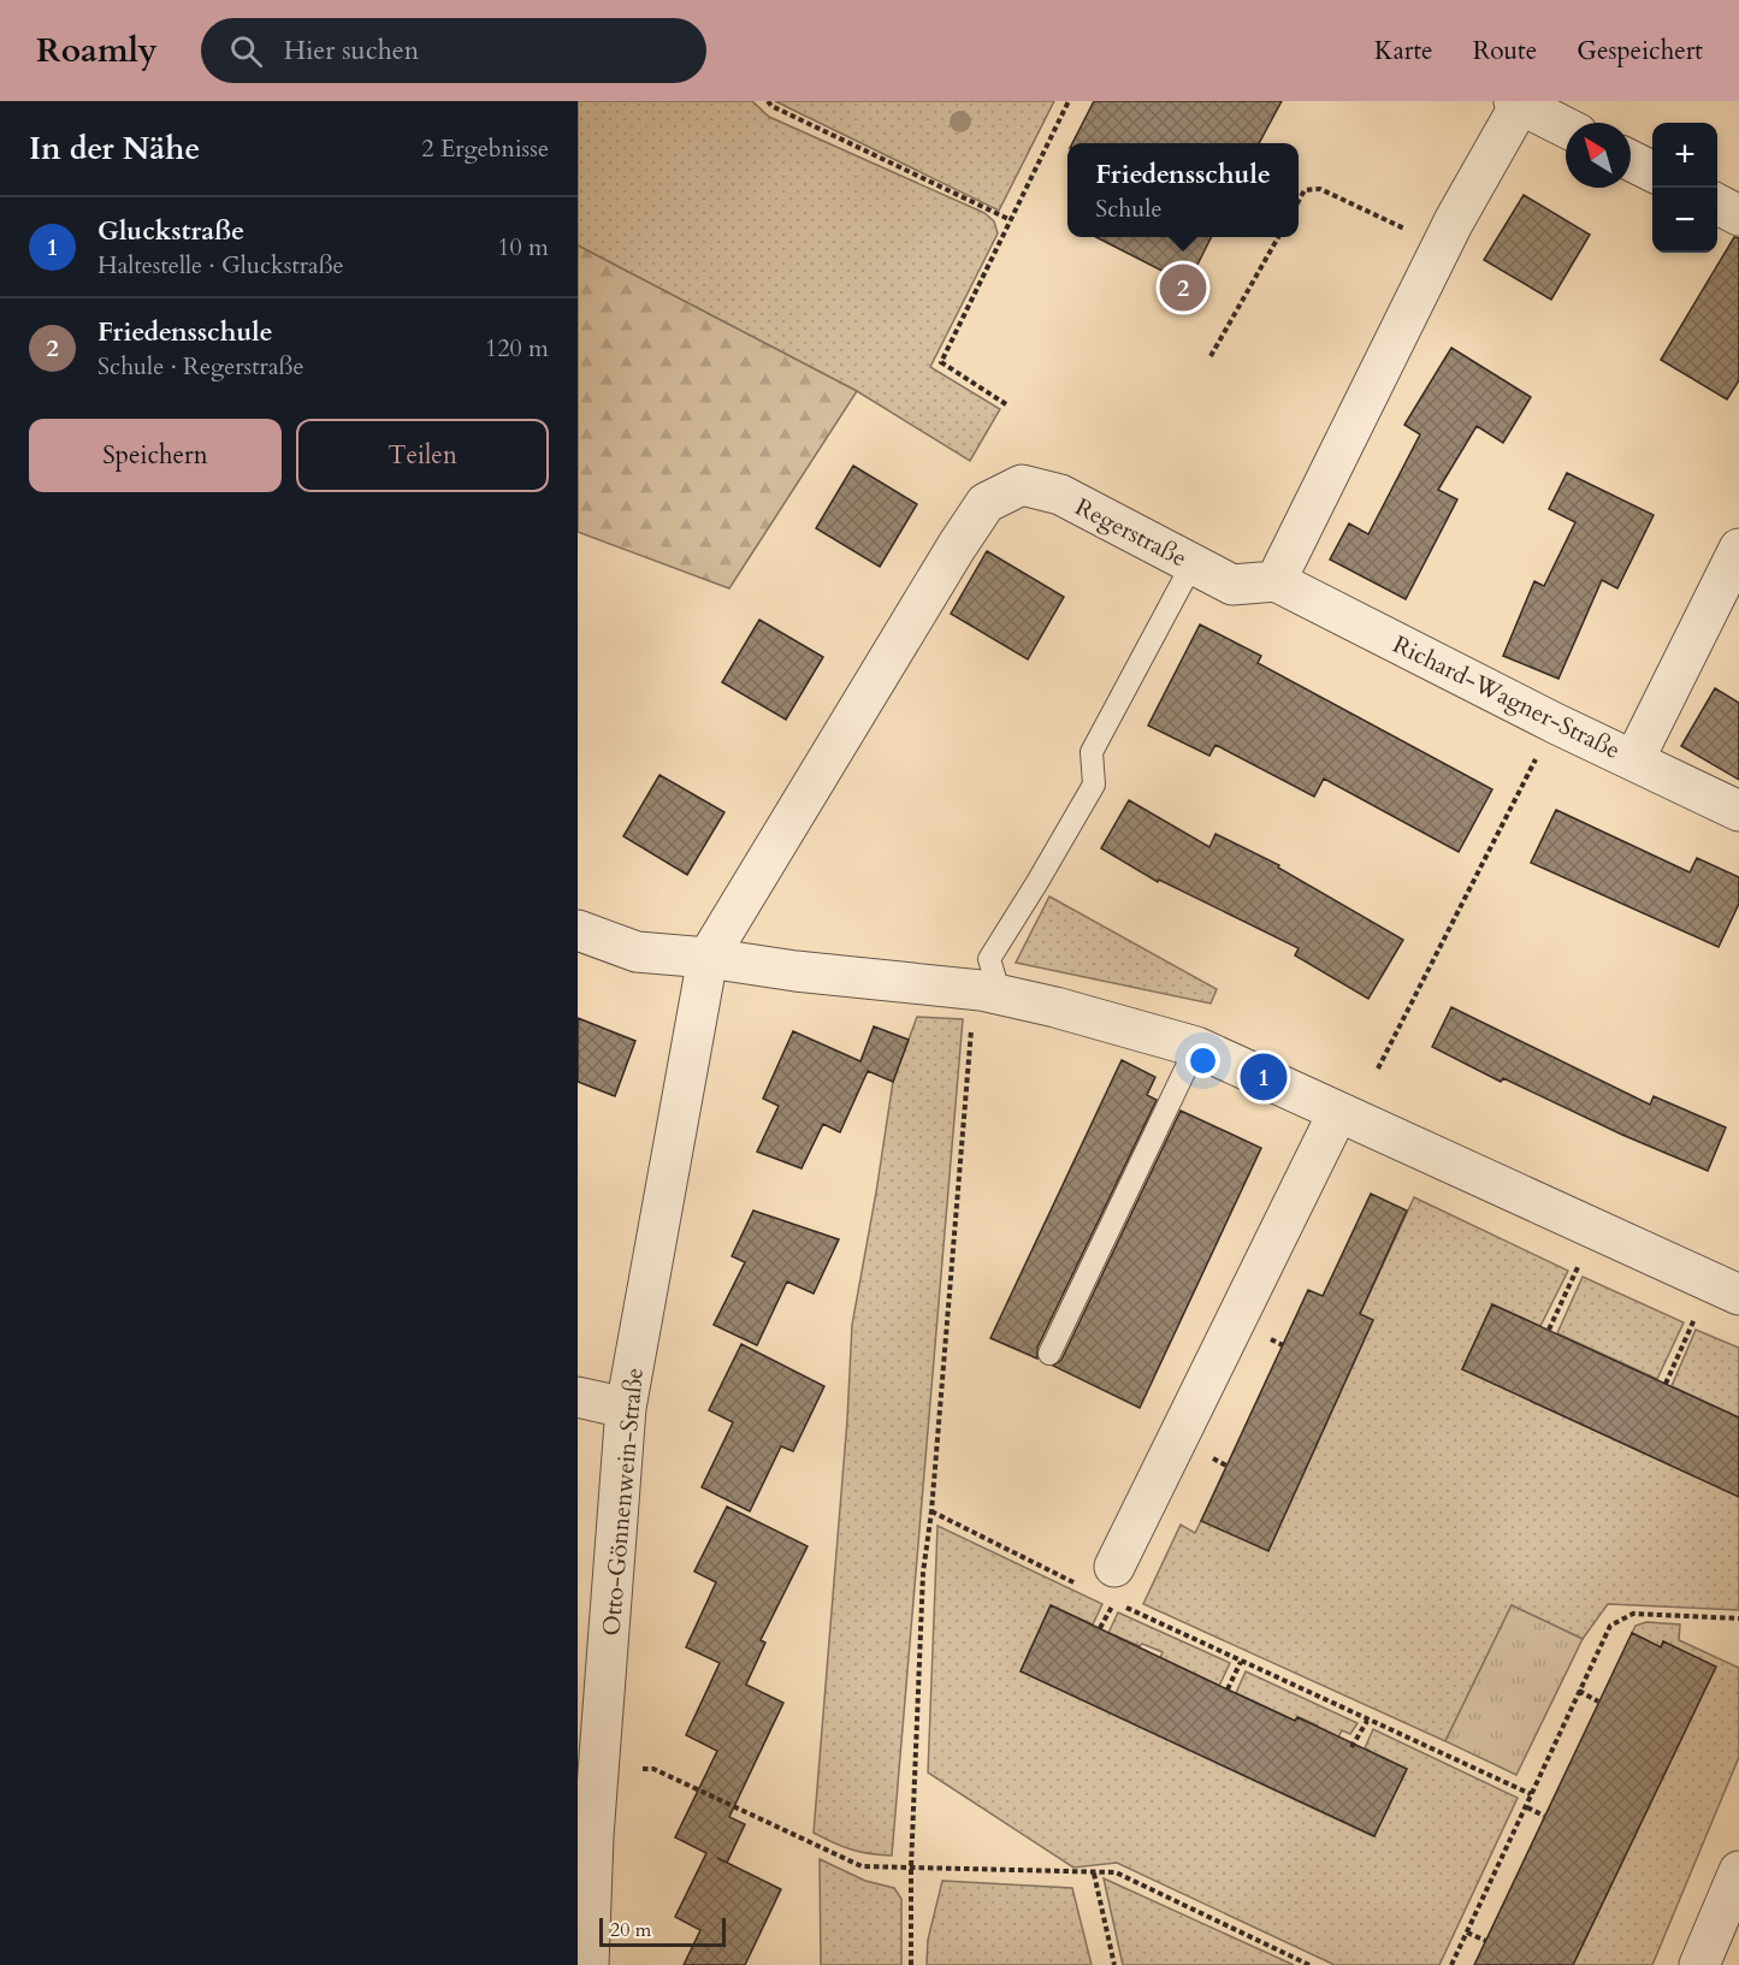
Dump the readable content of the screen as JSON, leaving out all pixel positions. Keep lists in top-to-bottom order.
{
  "streets": {
    "street": ["Regerstraße", "Richard-Wagner-Straße", "Otto-Gönnenwein-Straße"]
  },
  "crossings": [
    ["Regerstraße", "Richard-Wagner-Straße"],
    ["Regerstraße", "Otto-Gönnenwein-Straße"]
  ],
  "scale_bar": "20 m",
  "north": "top left",
  "page": {
    "header": "Roamly",
    "search": "Hier suchen",
    "nav": ["Karte", "Route", "Gespeichert"],
    "heading": ["In der Nähe", "2 Ergebnisse"],
    "map_buttons": ["+", "−"],
    "popup": ["Friedensschule", "Schule"],
    "list": [
      {
        "mark": "1",
        "name": "Gluckstraße",
        "note": "Haltestelle · Gluckstraße",
        "value": "10 m"
      },
      {
        "mark": "2",
        "name": "Friedensschule",
        "note": "Schule · Regerstraße",
        "value": "120 m"
      }
    ],
    "pins": ["2", "1"],
    "buttons": ["Speichern", "Teilen"],
    "scale": "20 m"
  }
}
